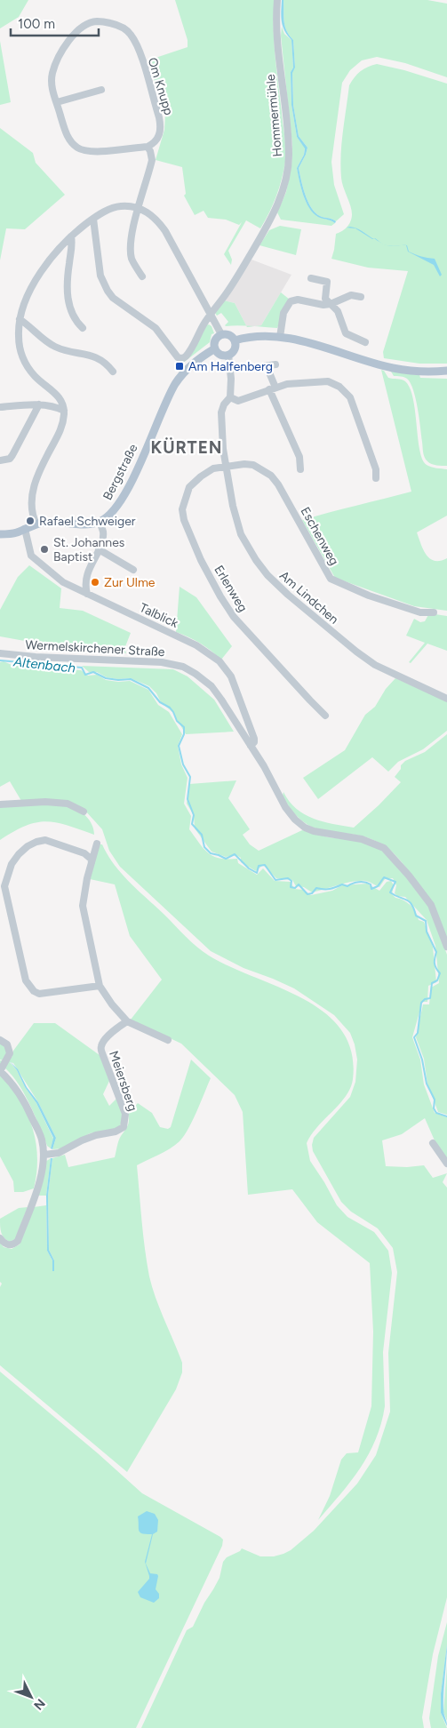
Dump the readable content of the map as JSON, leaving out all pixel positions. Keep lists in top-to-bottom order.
{
  "streets": {
    "main road": ["Bergstraße"],
    "street": [
      "Om Knupp",
      "Hommermühle",
      "Eschenweg",
      "Erlenweg",
      "Am Lindchen",
      "Talblick",
      "Wermelskirchener Straße",
      "Meiersberg"
    ]
  },
  "crossings": [
    ["Bergstraße", "Am Lindchen"],
    ["Eschenweg", "Erlenweg"],
    ["Eschenweg", "Am Lindchen"],
    ["Erlenweg", "Am Lindchen"],
    ["Talblick", "Wermelskirchener Straße"]
  ],
  "districts": ["KÜRTEN"],
  "water": ["Altenbach"],
  "places": {
    "transit": ["Am Halfenberg"],
    "other": ["Rafael Schweiger", "St. Johannes Baptist", "Zur Ulme"]
  },
  "scale_bar": "100 m",
  "north": "bottom right"
}
